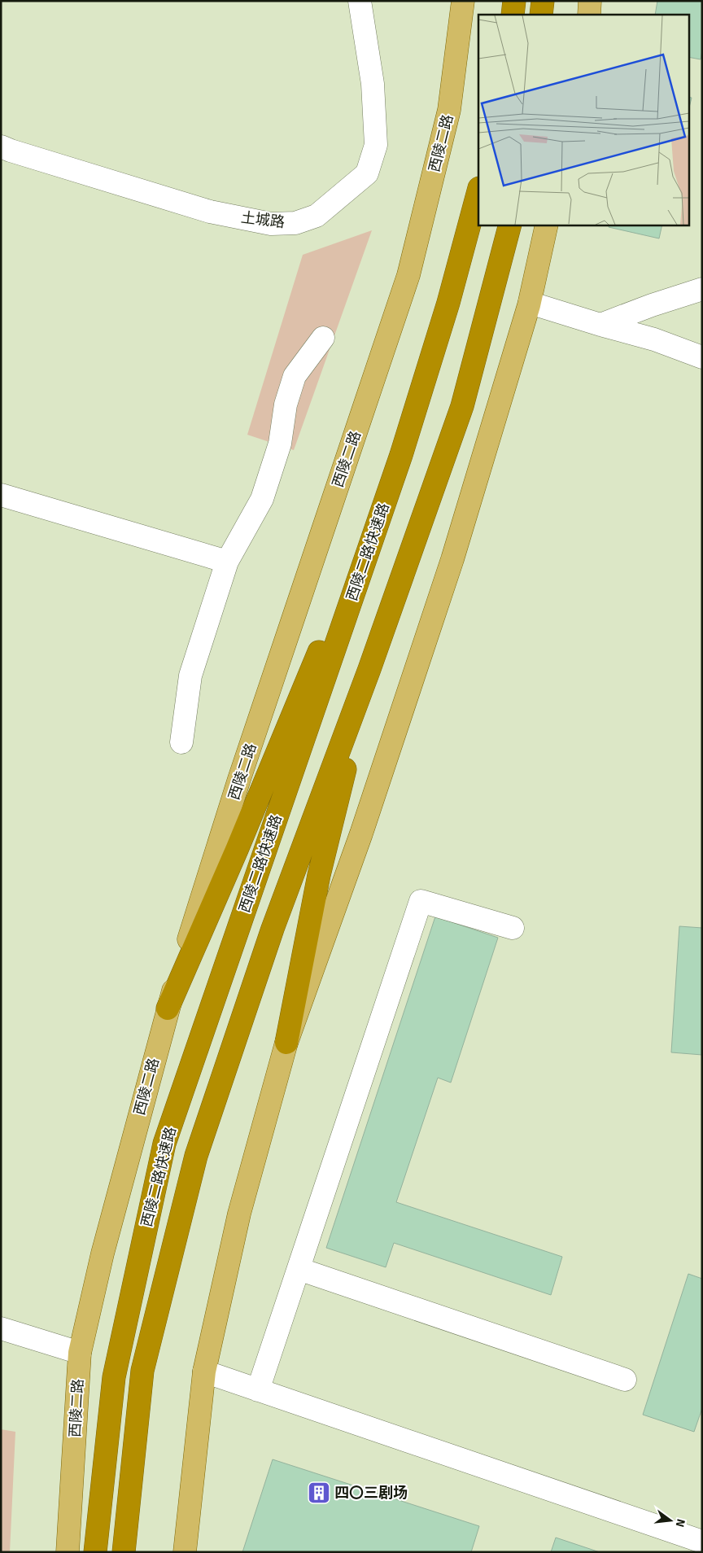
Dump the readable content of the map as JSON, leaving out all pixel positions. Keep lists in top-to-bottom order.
{
  "streets": {
    "highway": ["西陵二路快速路"],
    "main road": ["西陵二路"],
    "street": ["土城路"]
  },
  "places": {
    "building": ["四〇三剧场"]
  },
  "north": "right"
}
